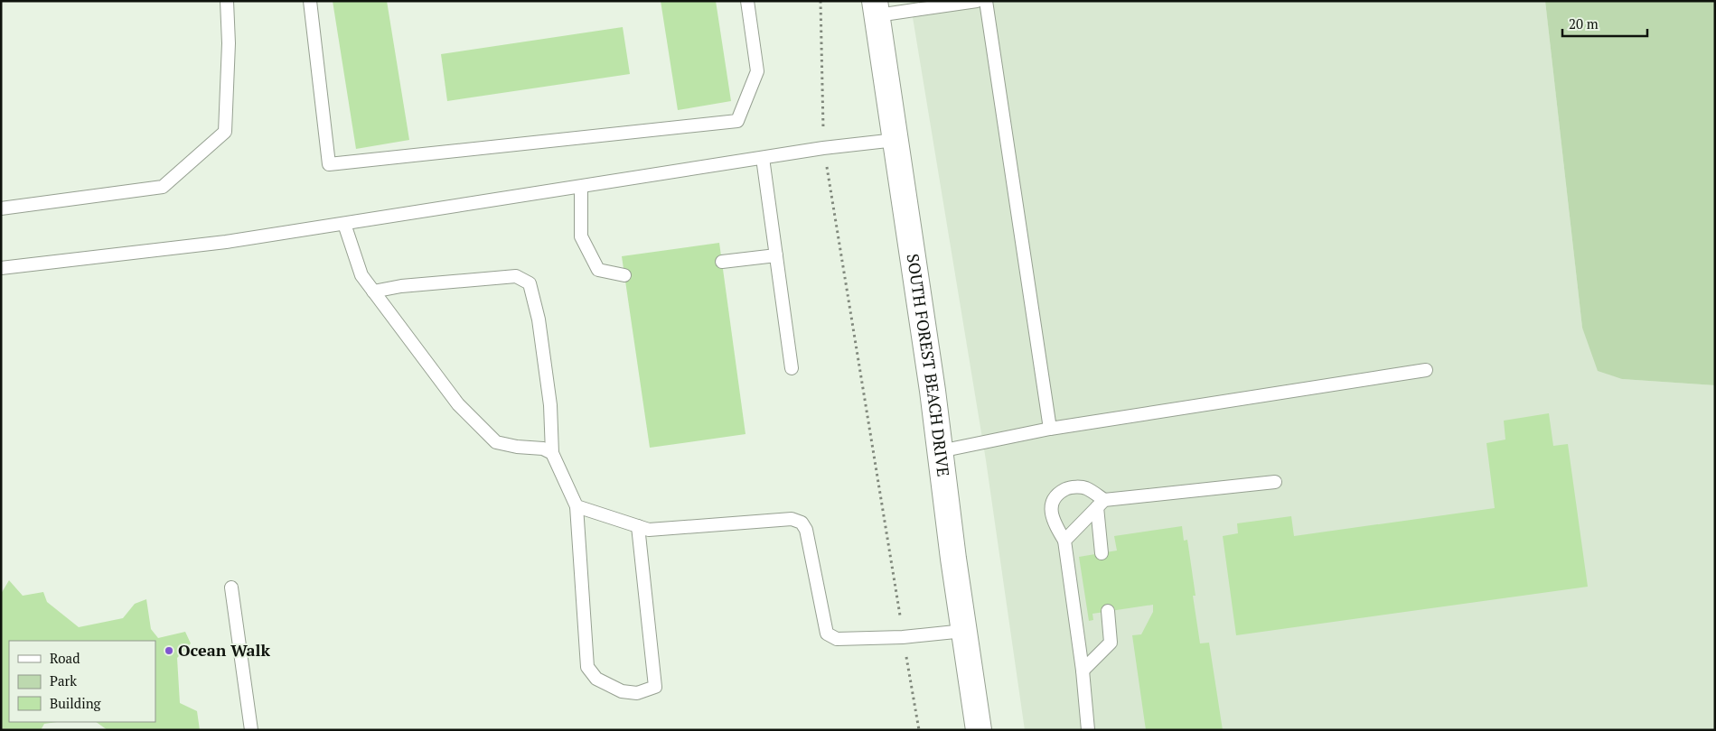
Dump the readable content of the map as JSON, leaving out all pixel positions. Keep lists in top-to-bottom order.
{
  "streets": {
    "street": ["SOUTH FOREST BEACH DRIVE"]
  },
  "places": ["Ocean Walk"],
  "legend": ["Road", "Park", "Building"],
  "scale_bar": "20 m"
}
